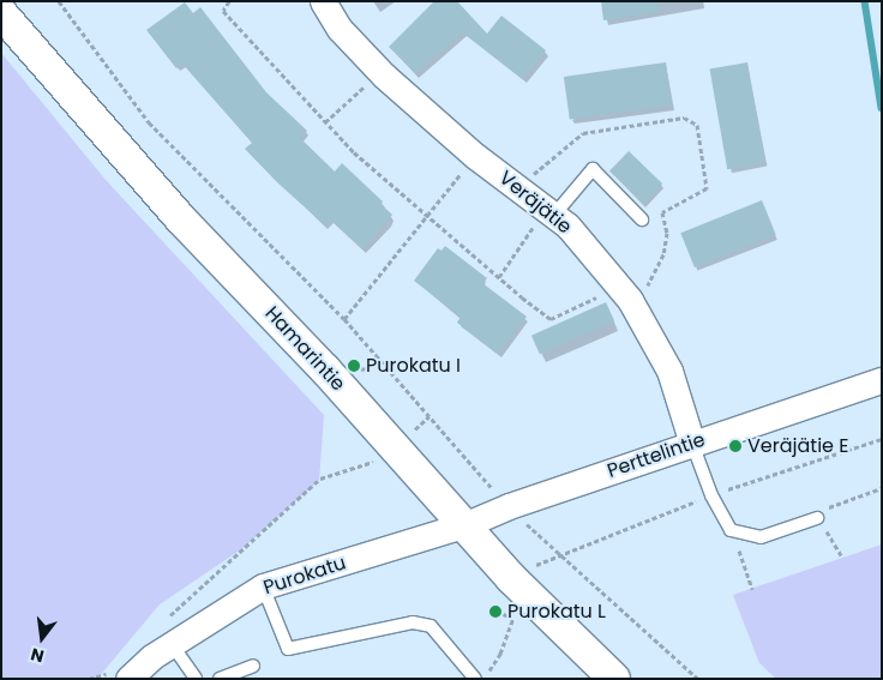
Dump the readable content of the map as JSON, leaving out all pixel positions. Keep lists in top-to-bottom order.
{
  "streets": {
    "street": [
      "Veräjätie",
      "Hamarintie",
      "Perttelintie",
      "Purokatu"
    ]
  },
  "crossings": [
    ["Veräjätie", "Perttelintie"],
    ["Hamarintie", "Perttelintie"],
    ["Hamarintie", "Purokatu"],
    ["Perttelintie", "Purokatu"]
  ],
  "places": ["Purokatu I", "Veräjätie E", "Purokatu L"],
  "north": "bottom"
}
